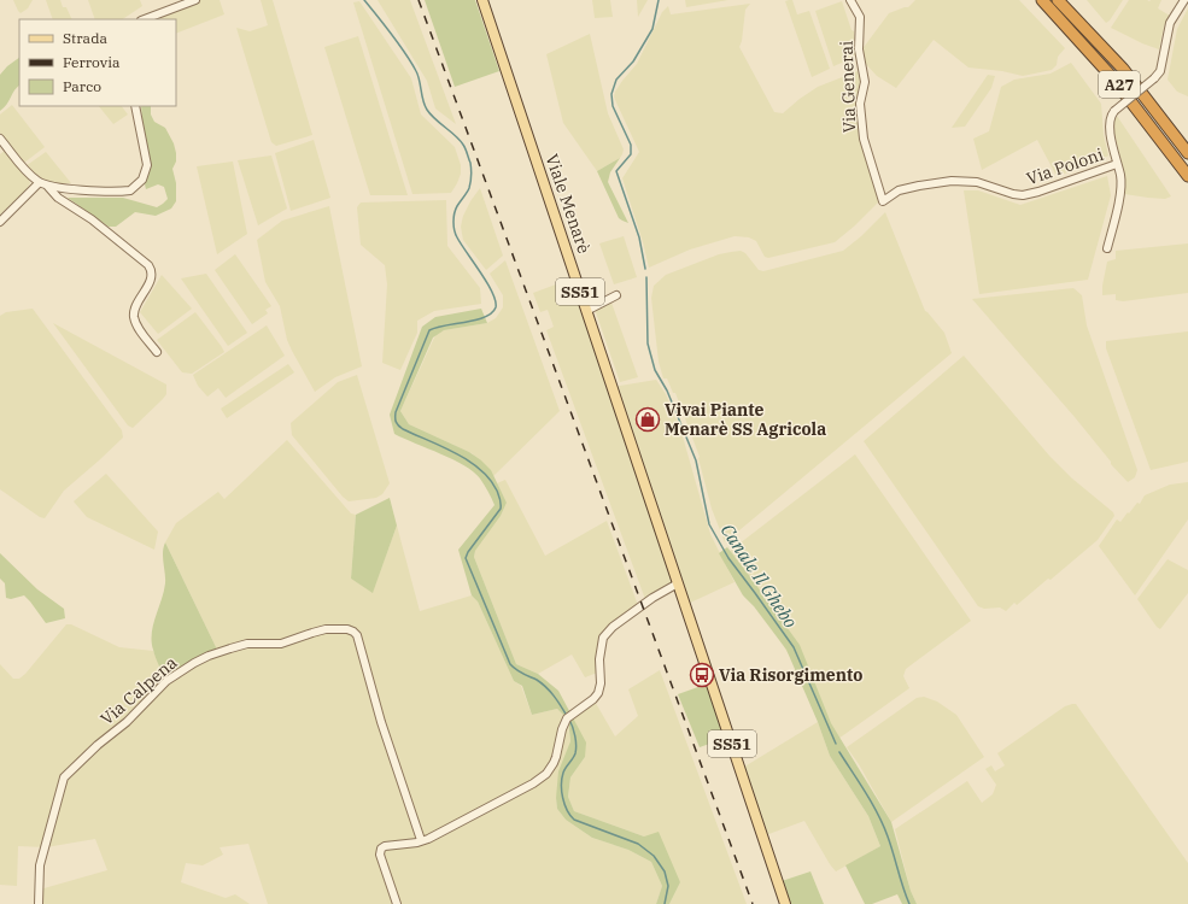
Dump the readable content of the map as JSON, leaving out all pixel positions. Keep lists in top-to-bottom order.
{
  "streets": {
    "highway": ["A27"],
    "main road": ["Viale Menarè", "SS51"],
    "street": ["Via Generai", "Via Poloni", "Via Calpena"]
  },
  "crossings": [
    ["Via Generai", "Via Poloni"],
    ["Viale Menarè", "SS51"]
  ],
  "water": ["Canale Il Ghebo"],
  "places": {
    "shop": ["Vivai Piante Menarè SS Agricola"],
    "bus stop": ["Via Risorgimento"]
  },
  "legend": ["Strada", "Ferrovia", "Parco"]
}
